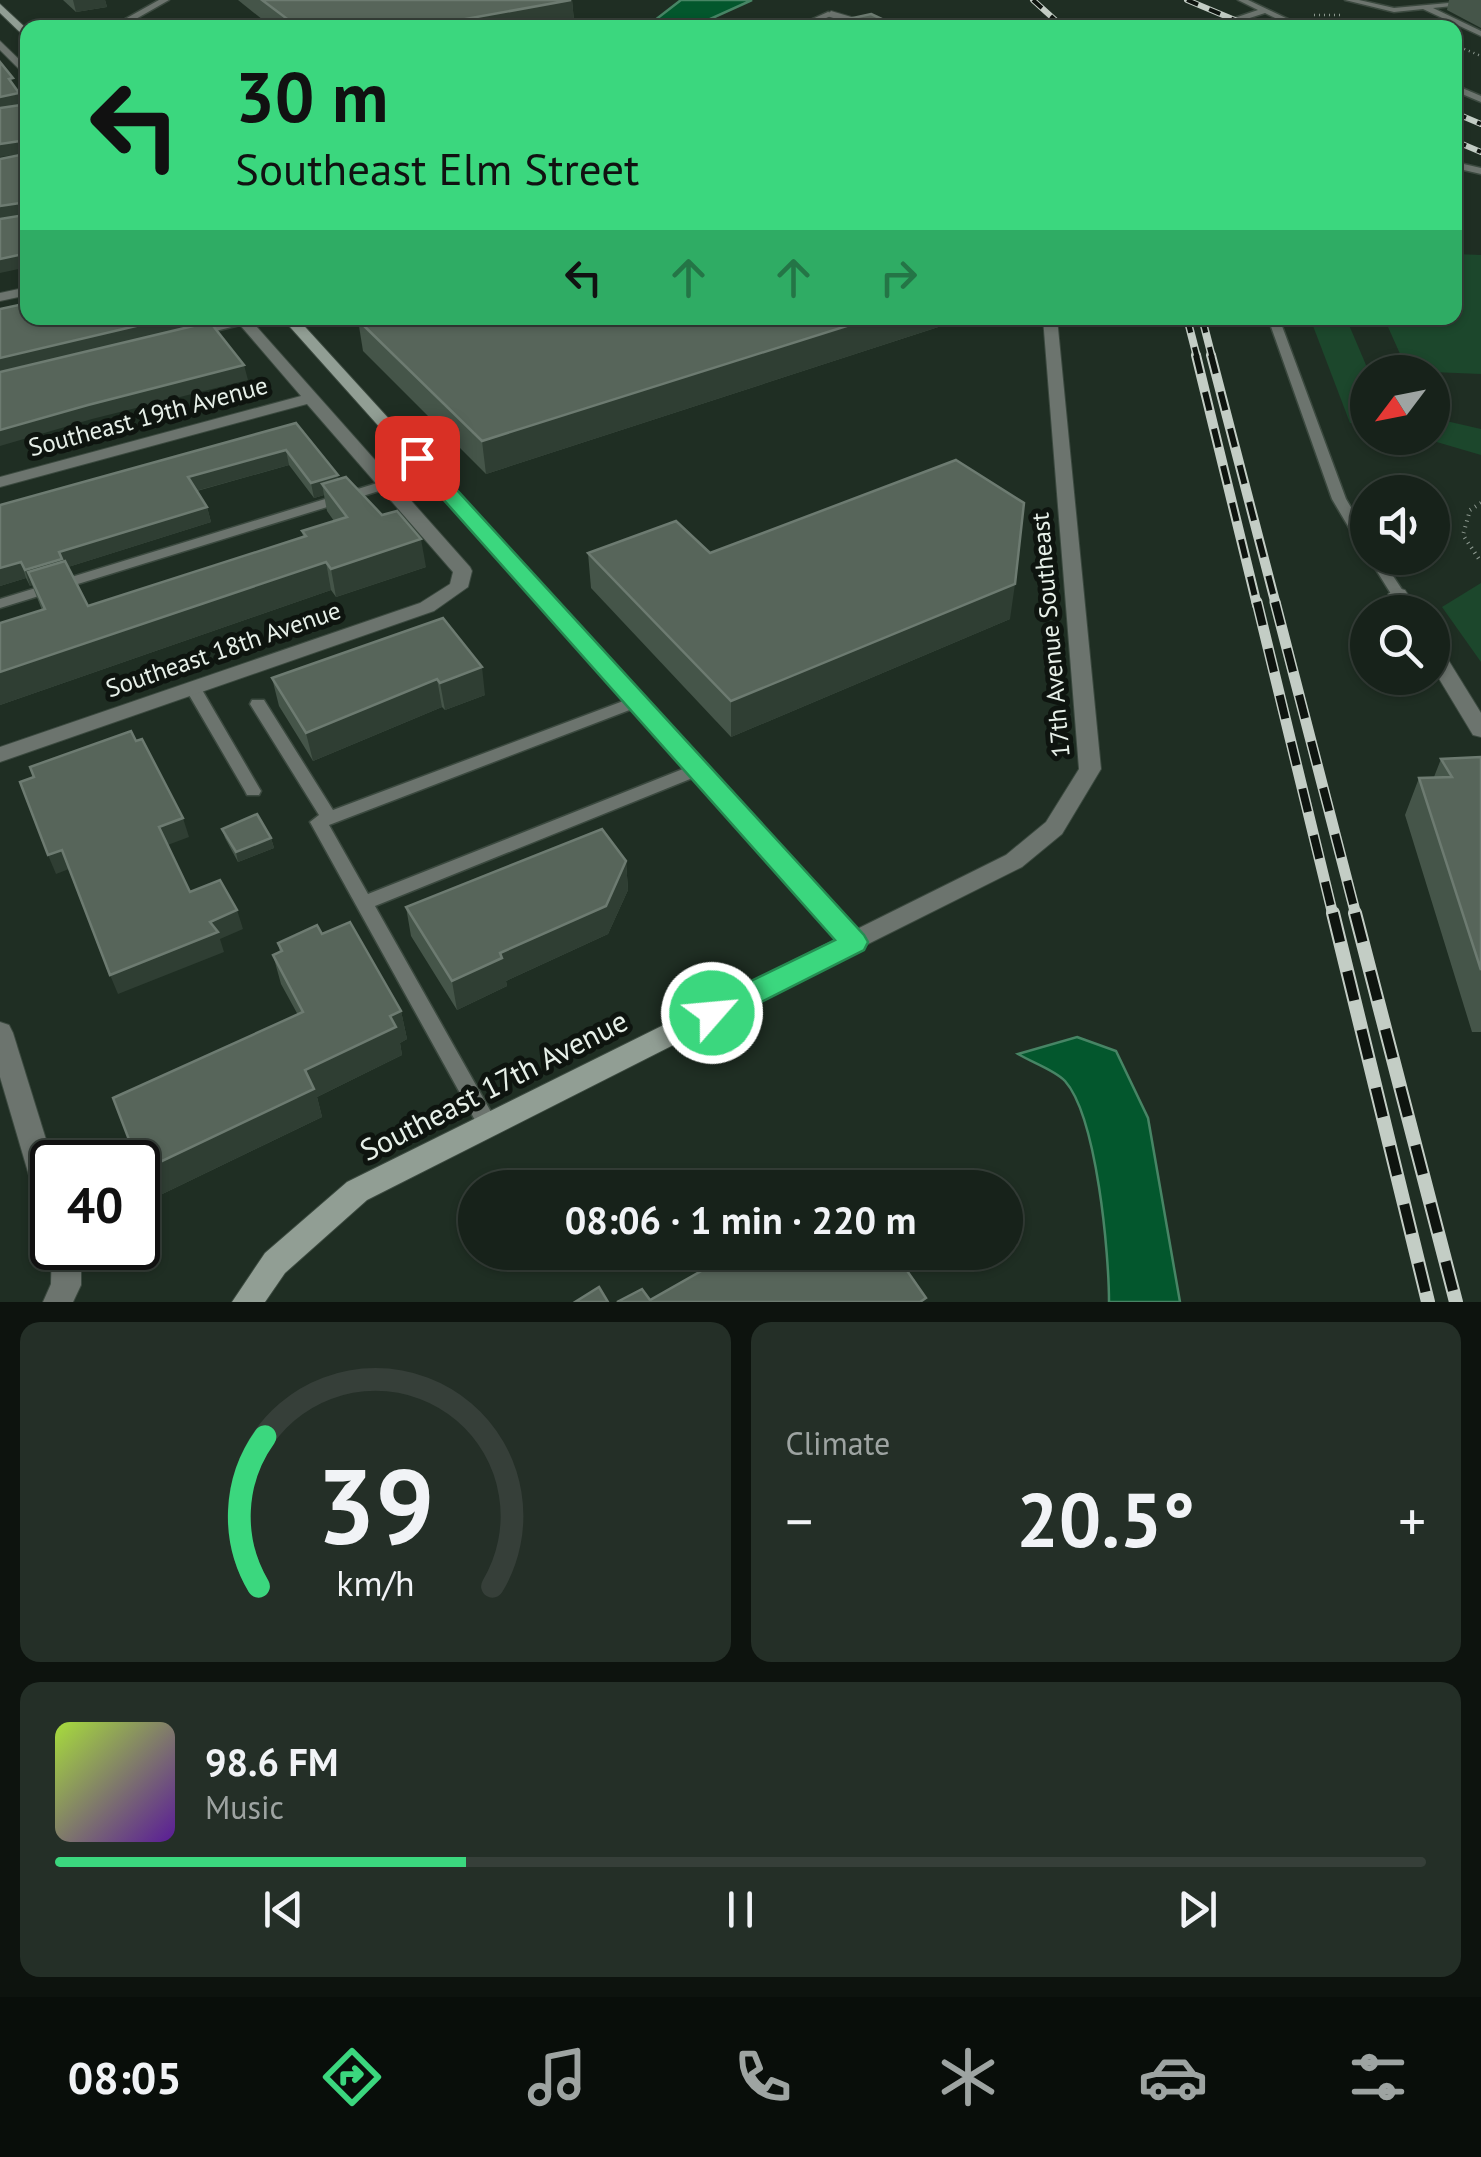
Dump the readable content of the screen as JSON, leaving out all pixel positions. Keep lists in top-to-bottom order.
{
  "streets": {
    "street": [
      "Southeast 19th Avenue",
      "17th Avenue Southeast",
      "Southeast 18th Avenue",
      "Southeast 17th Avenue"
    ]
  },
  "crossings": [
    ["17th Avenue Southeast", "Southeast 17th Avenue"]
  ],
  "north": "bottom left",
  "page": {
    "turn": ["30 m", "Southeast Elm Street"],
    "limit": "40",
    "trip": "08:06 · 1 min · 220 m",
    "tile": "Climate",
    "heat": ["−", "20.5°", "+"],
    "song": ["98.6 FM", "Music"],
    "tabs": "08:05",
    "gauge": ["39", "km/h"]
  }
}
